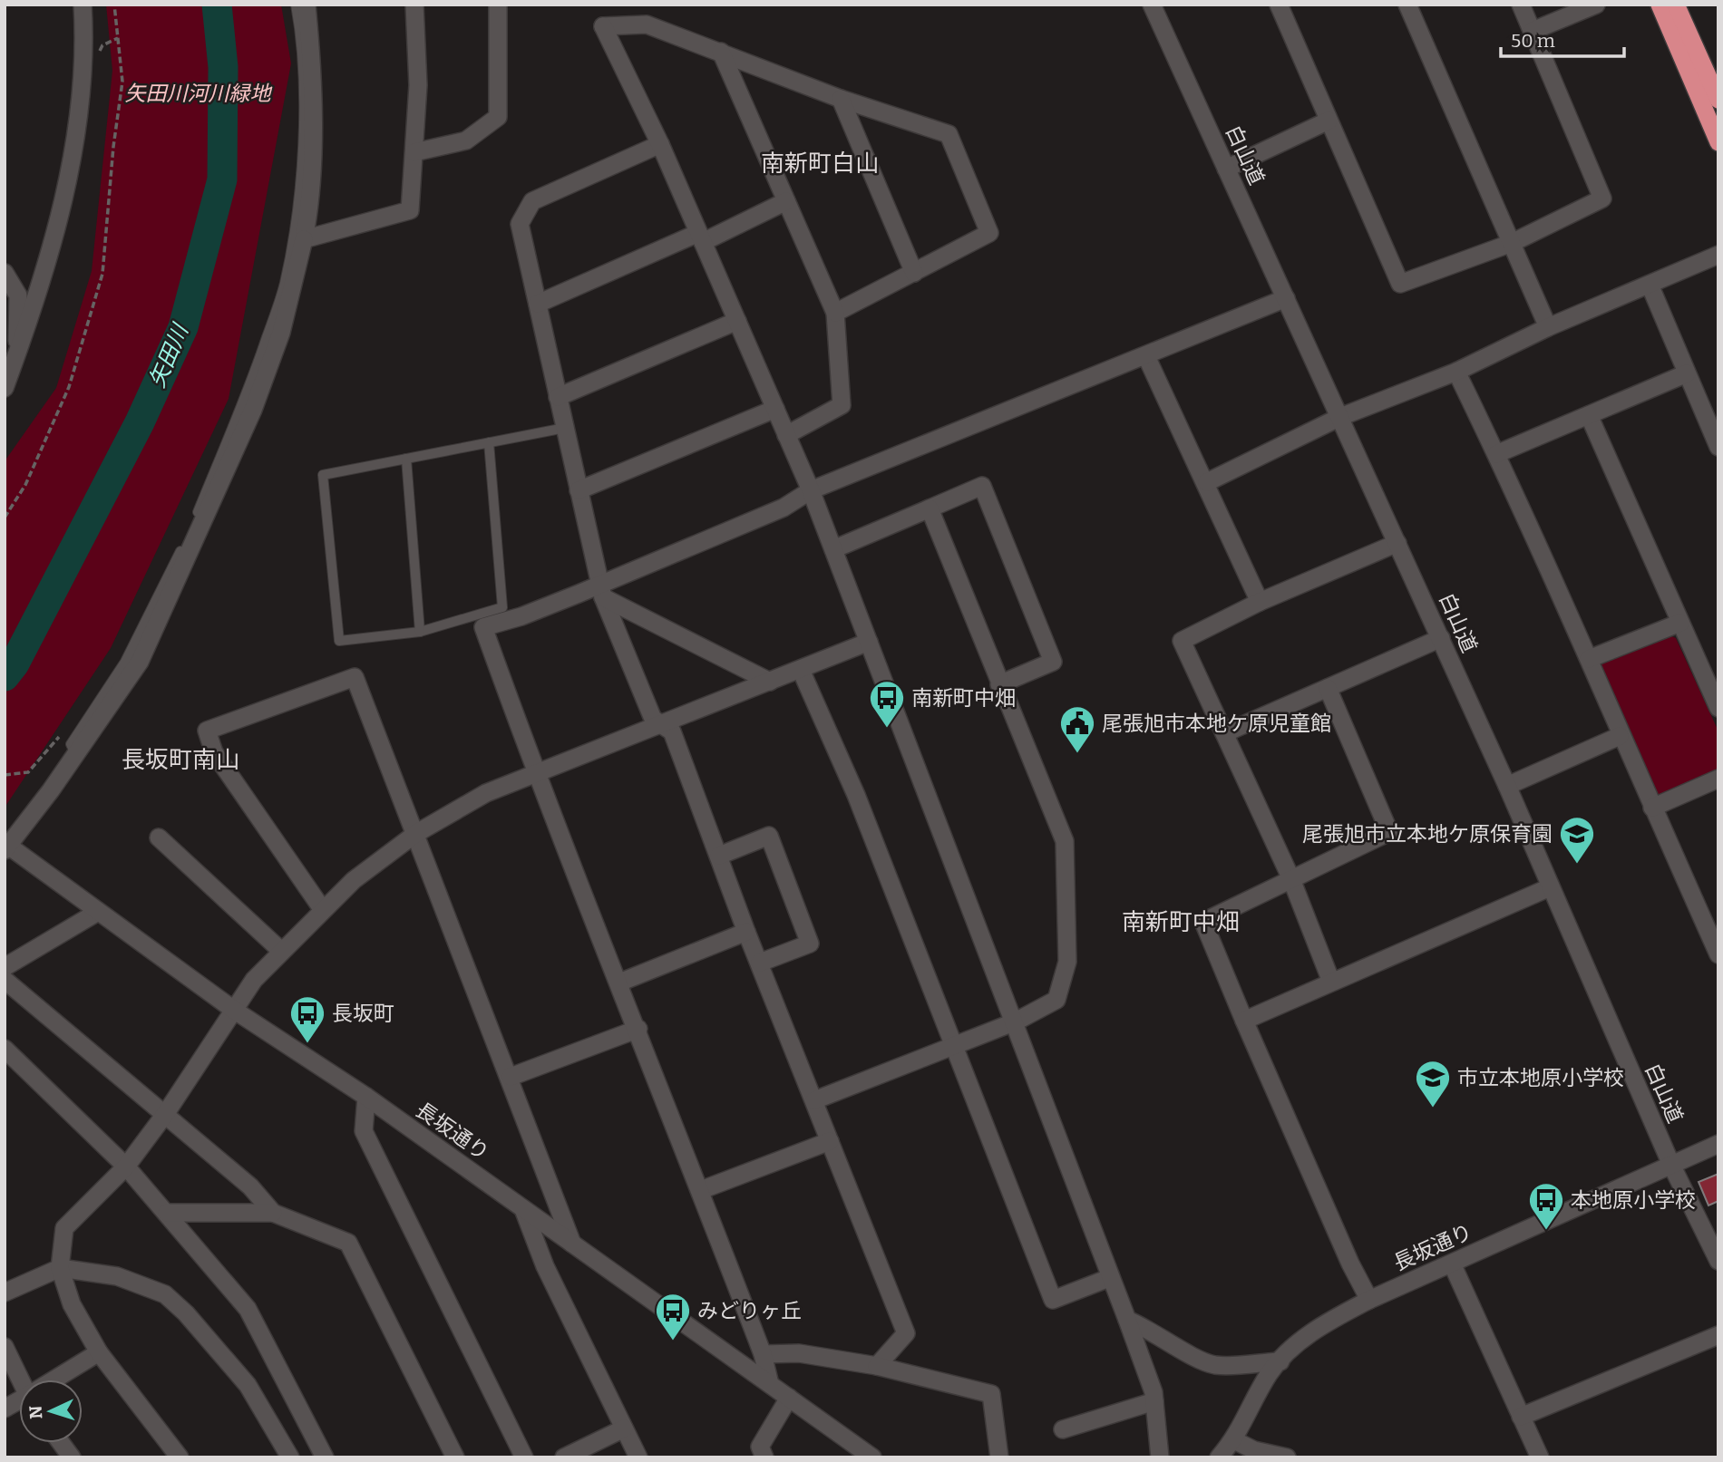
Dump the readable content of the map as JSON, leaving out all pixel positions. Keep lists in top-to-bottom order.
{
  "streets": {
    "street": ["白山道", "長坂通り"]
  },
  "crossings": [
    ["白山道", "長坂通り"]
  ],
  "districts": ["南新町白山", "長坂町南山", "南新町中畑"],
  "water": ["矢田川"],
  "parks": ["矢田川河川緑地"],
  "places": {
    "bus stop": [
      "南新町中畑",
      "長坂町",
      "本地原小学校",
      "みどりヶ丘"
    ],
    "public building": ["尾張旭市本地ケ原児童館"],
    "school or university": ["尾張旭市立本地ケ原保育園", "市立本地原小学校"]
  },
  "scale_bar": "50 m",
  "north": "left"
}
